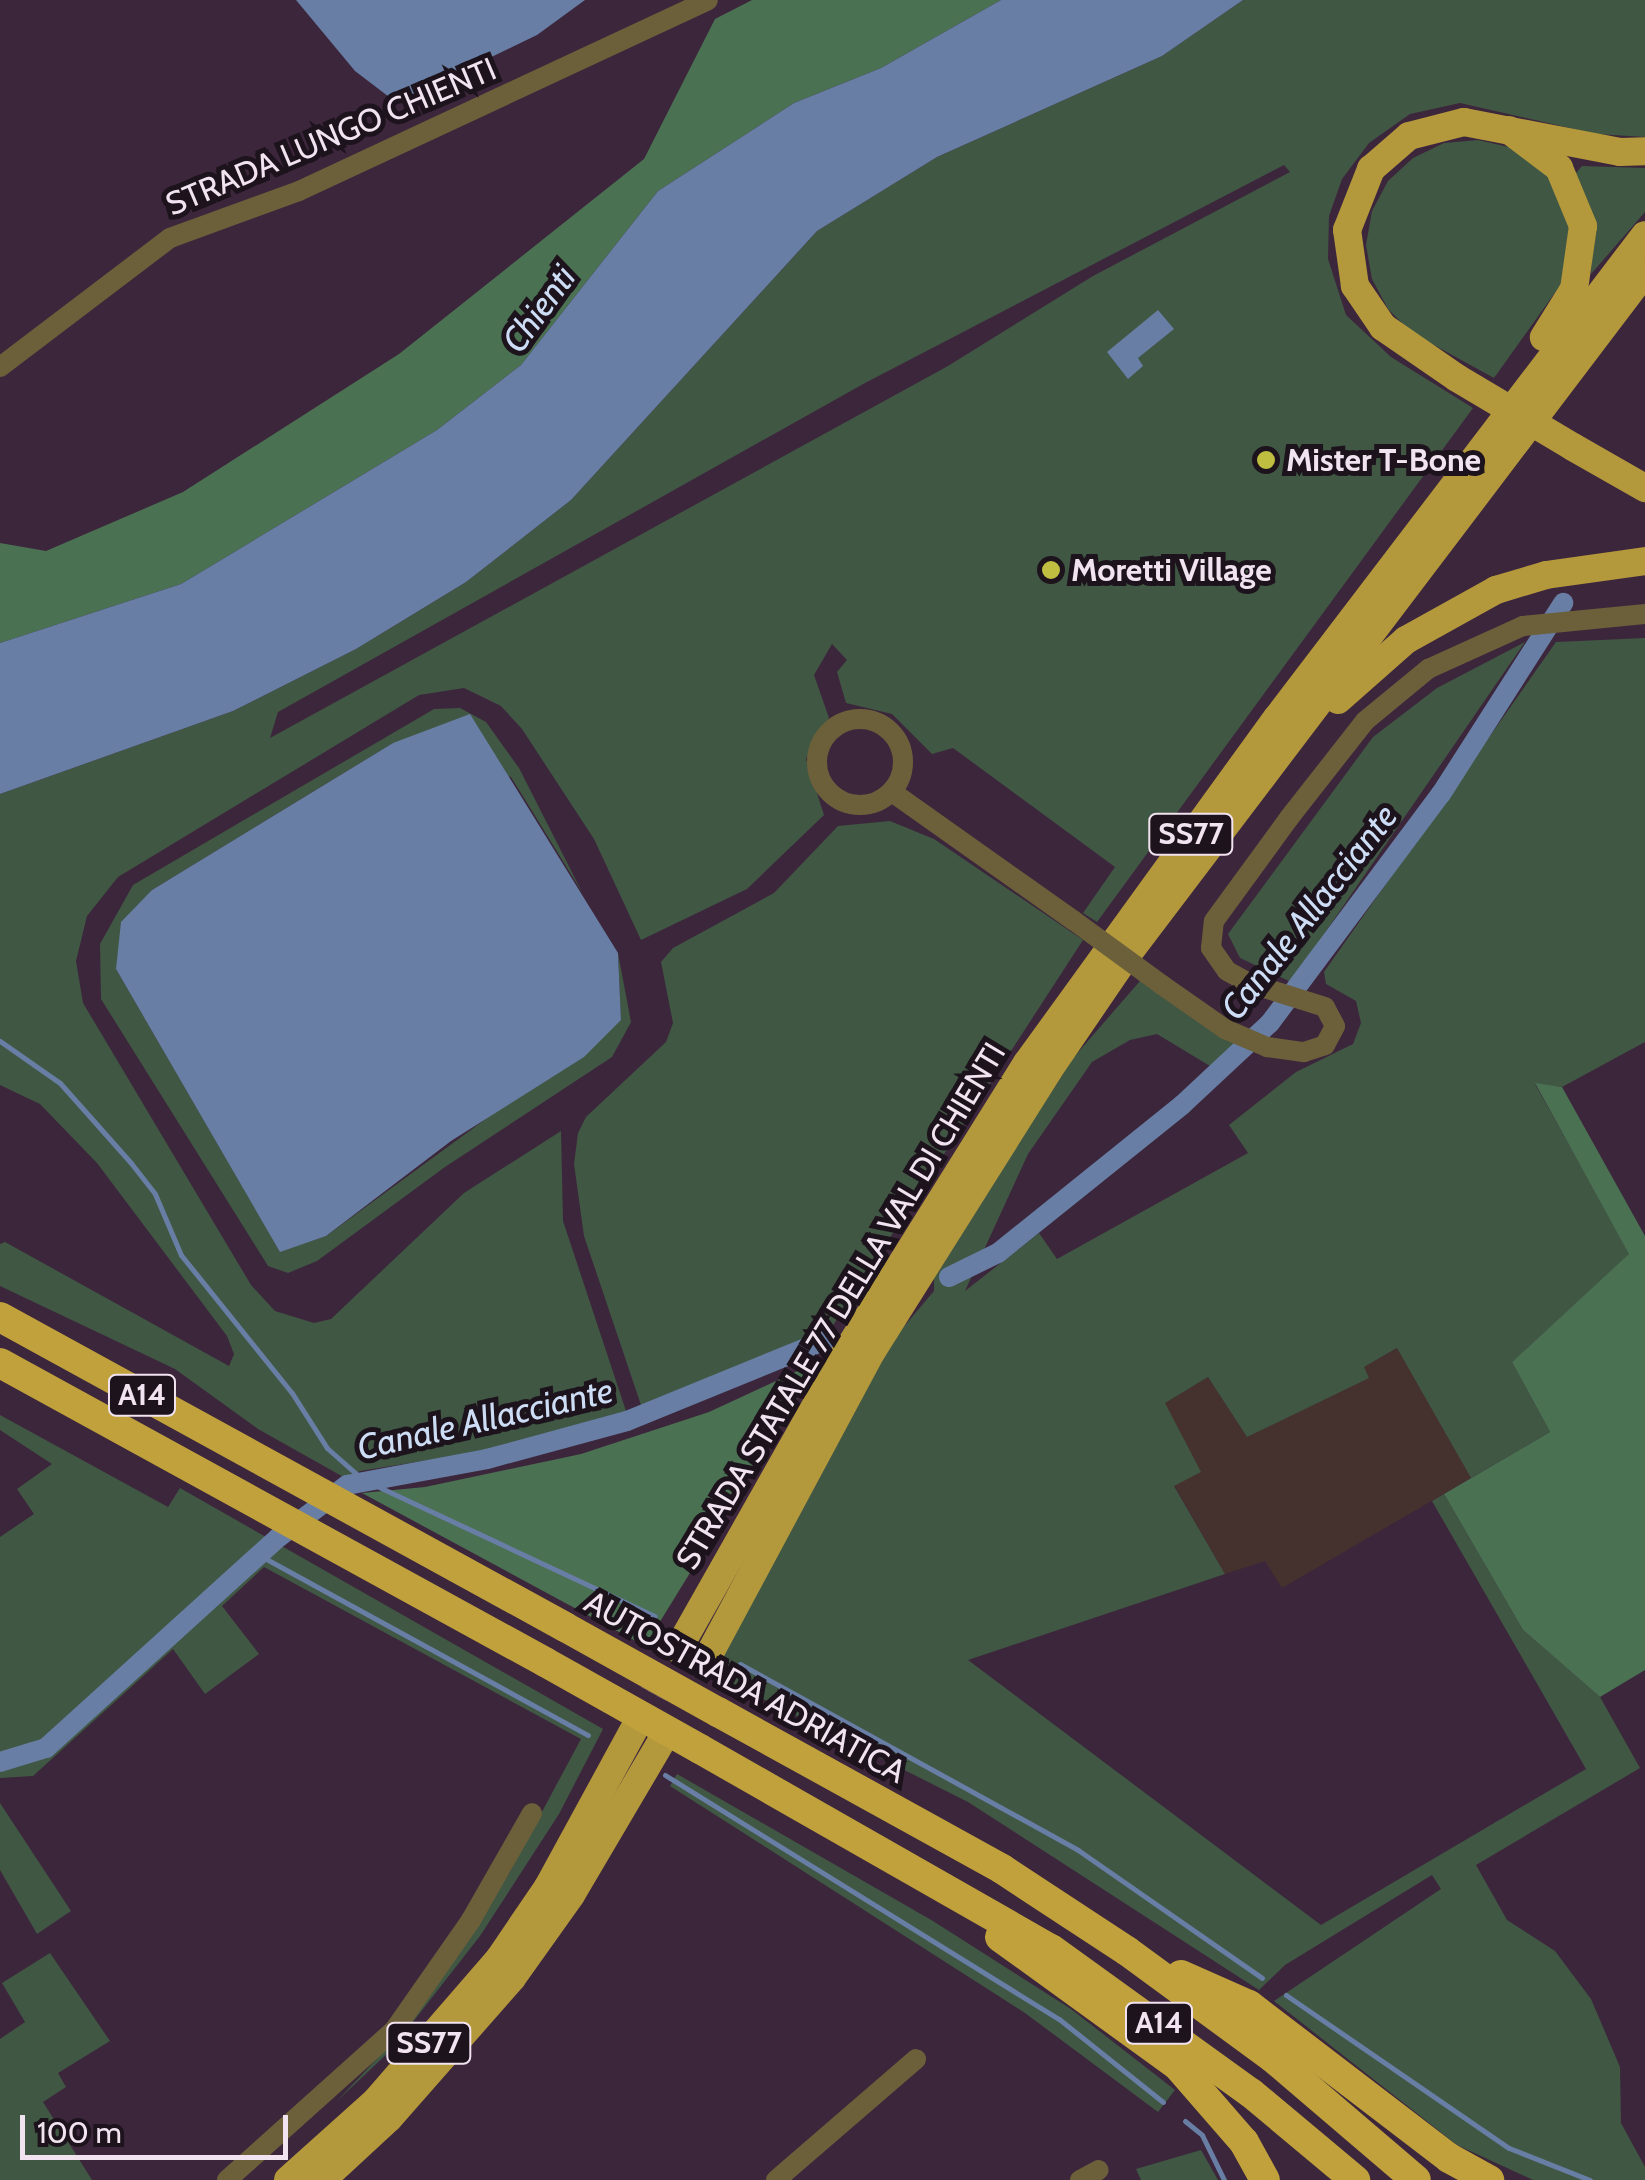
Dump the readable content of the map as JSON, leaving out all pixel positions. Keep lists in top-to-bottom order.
{
  "streets": {
    "highway": [
      "SS77",
      "STRADA STATALE 77 DELLA VAL DI CHIENTI",
      "A14",
      "AUTOSTRADA ADRIATICA"
    ],
    "street": ["STRADA LUNGO CHIENTI"]
  },
  "water": ["Chienti", "Canale Allacciante"],
  "places": ["Mister T-Bone", "Moretti Village"],
  "scale_bar": "100 m"
}
